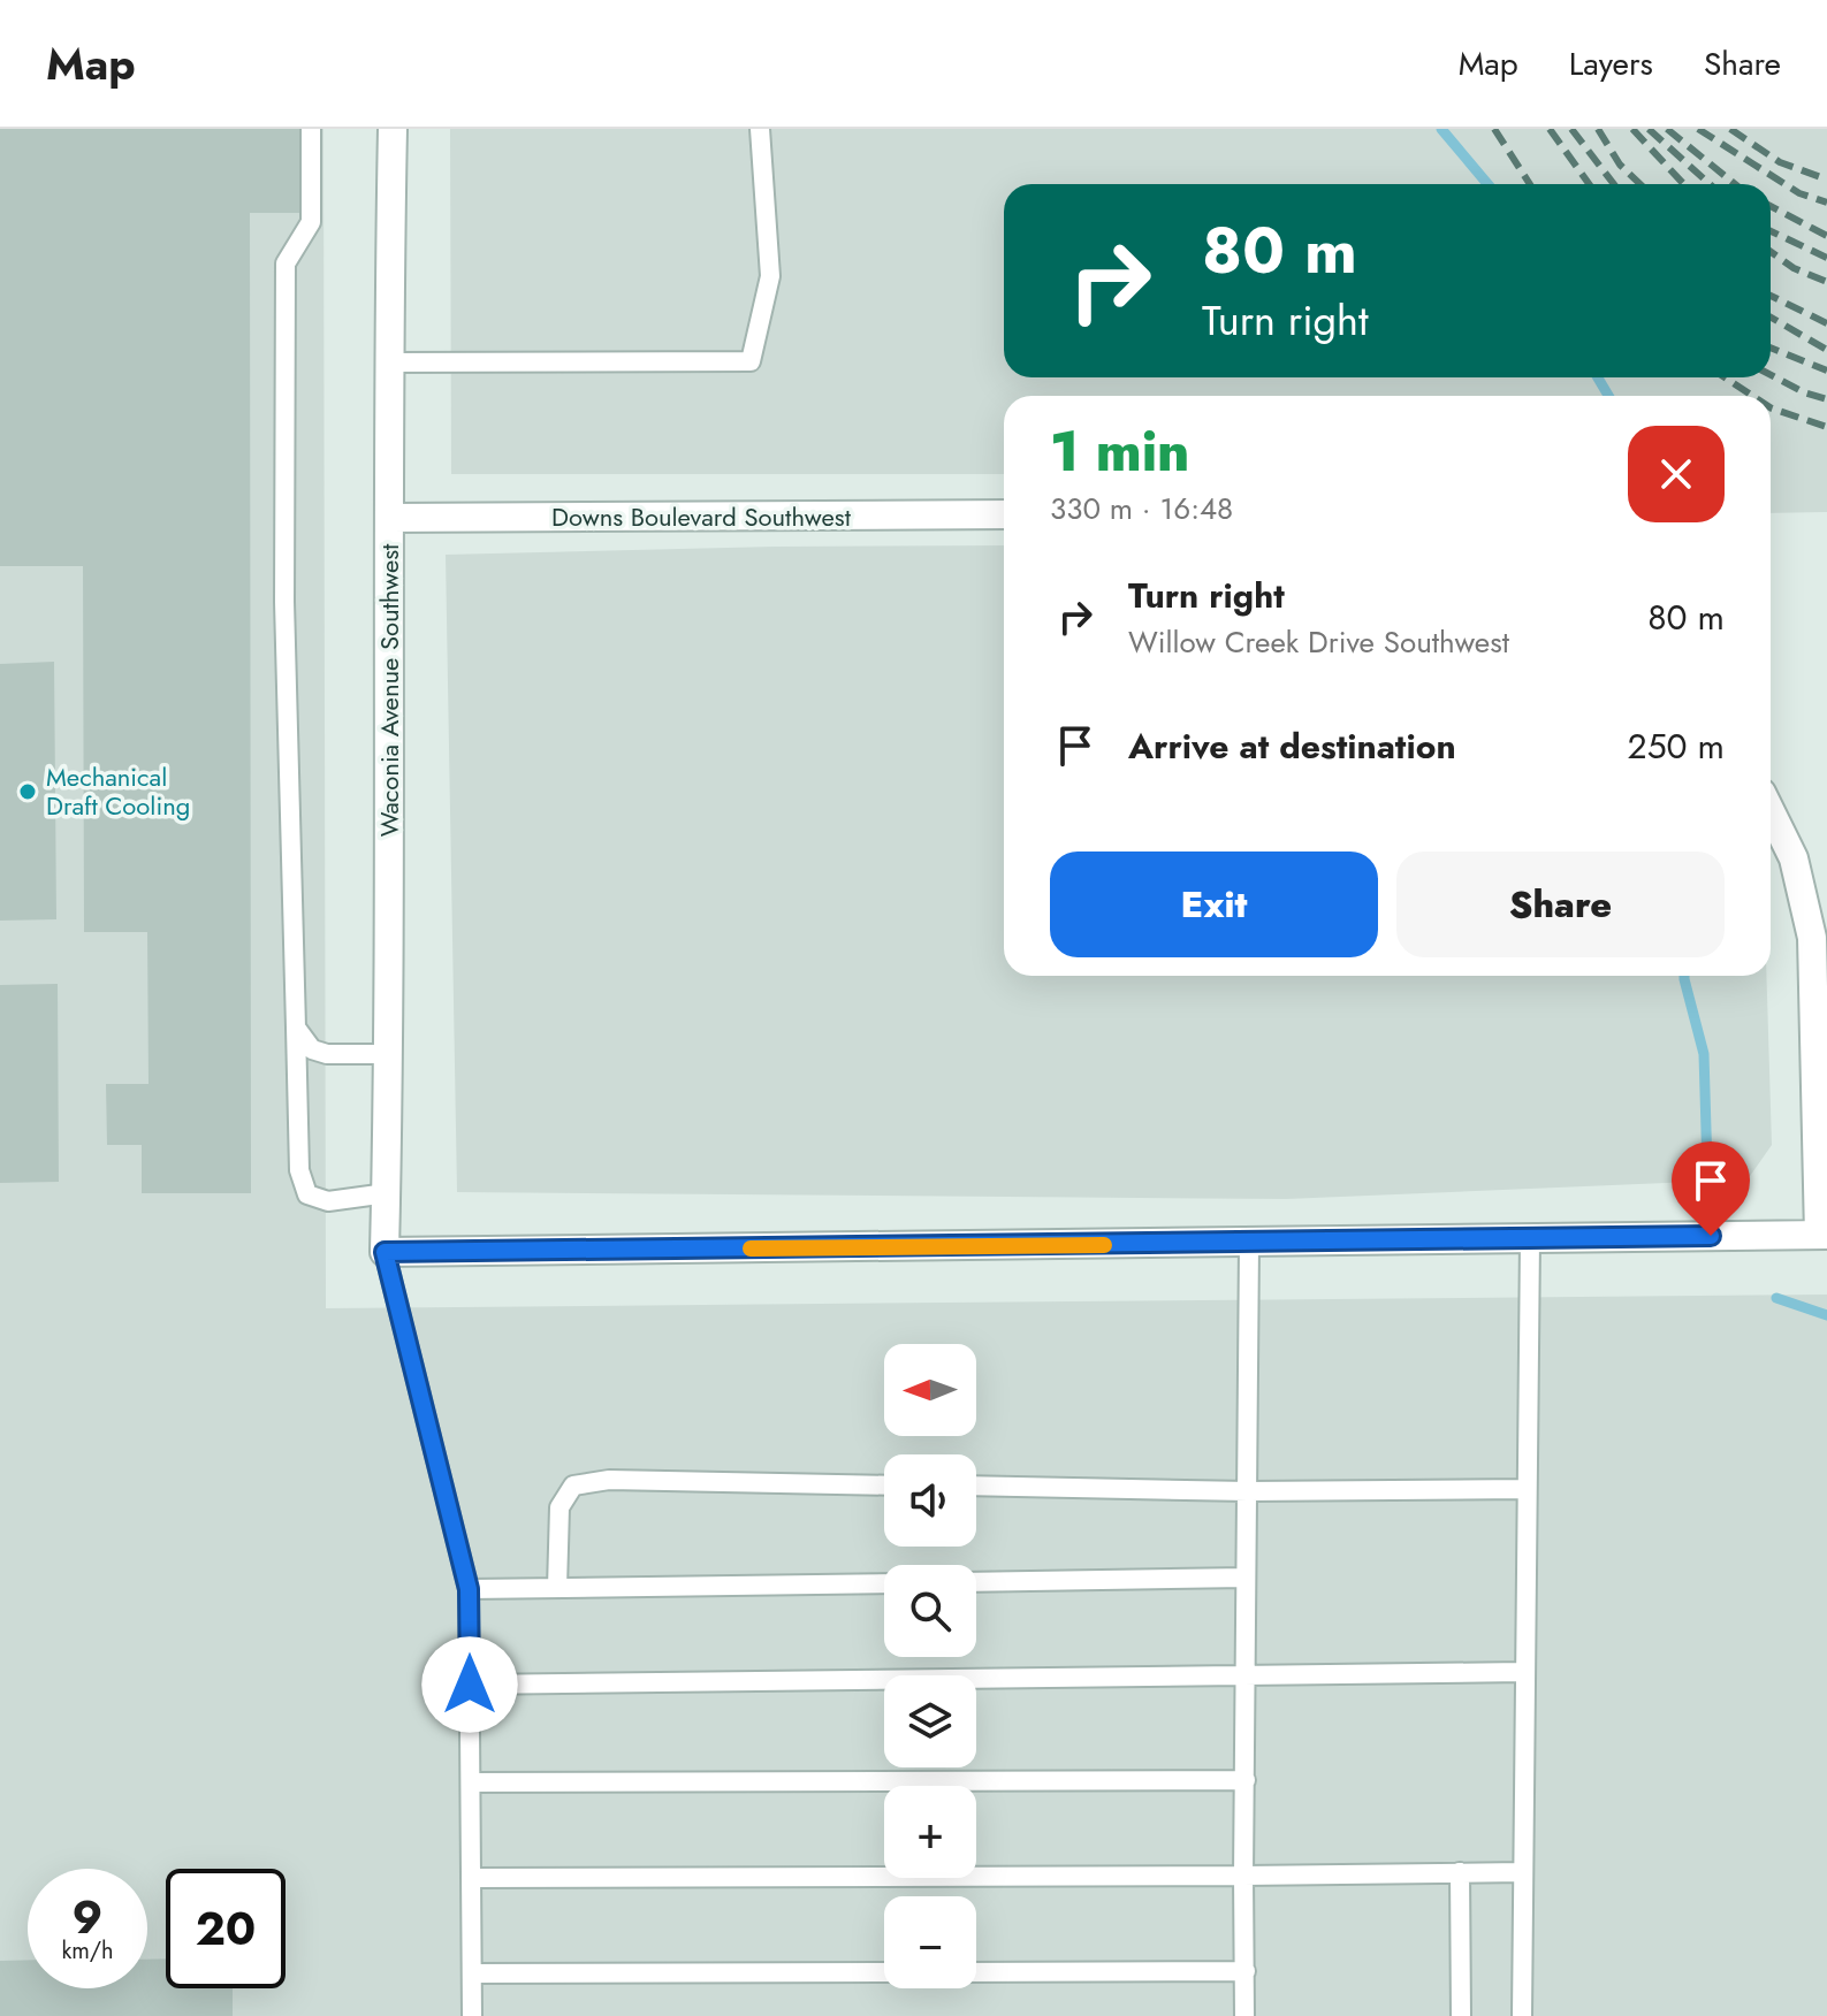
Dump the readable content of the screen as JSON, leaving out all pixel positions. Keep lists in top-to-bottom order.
{
  "streets": {
    "street": ["Downs Boulevard Southwest", "Waconia Avenue Southwest"]
  },
  "crossings": [
    ["Downs Boulevard Southwest", "Waconia Avenue Southwest"]
  ],
  "places": ["Mechanical Draft Cooling"],
  "north": "left",
  "page": {
    "header": "Map",
    "nav": ["Map", "Layers", "Share"],
    "turn": ["80 m", "Turn right"],
    "heading": ["1 min", "330 m · 16:48"],
    "list": [
      {
        "name": "Turn right",
        "note": "Willow Creek Drive Southwest",
        "value": "80 m"
      },
      {
        "name": "Arrive at destination",
        "value": "250 m"
      }
    ],
    "buttons": ["Exit", "Share"],
    "map_buttons": ["+", "−"],
    "speed": "9 km/h",
    "limit": "20"
  }
}
